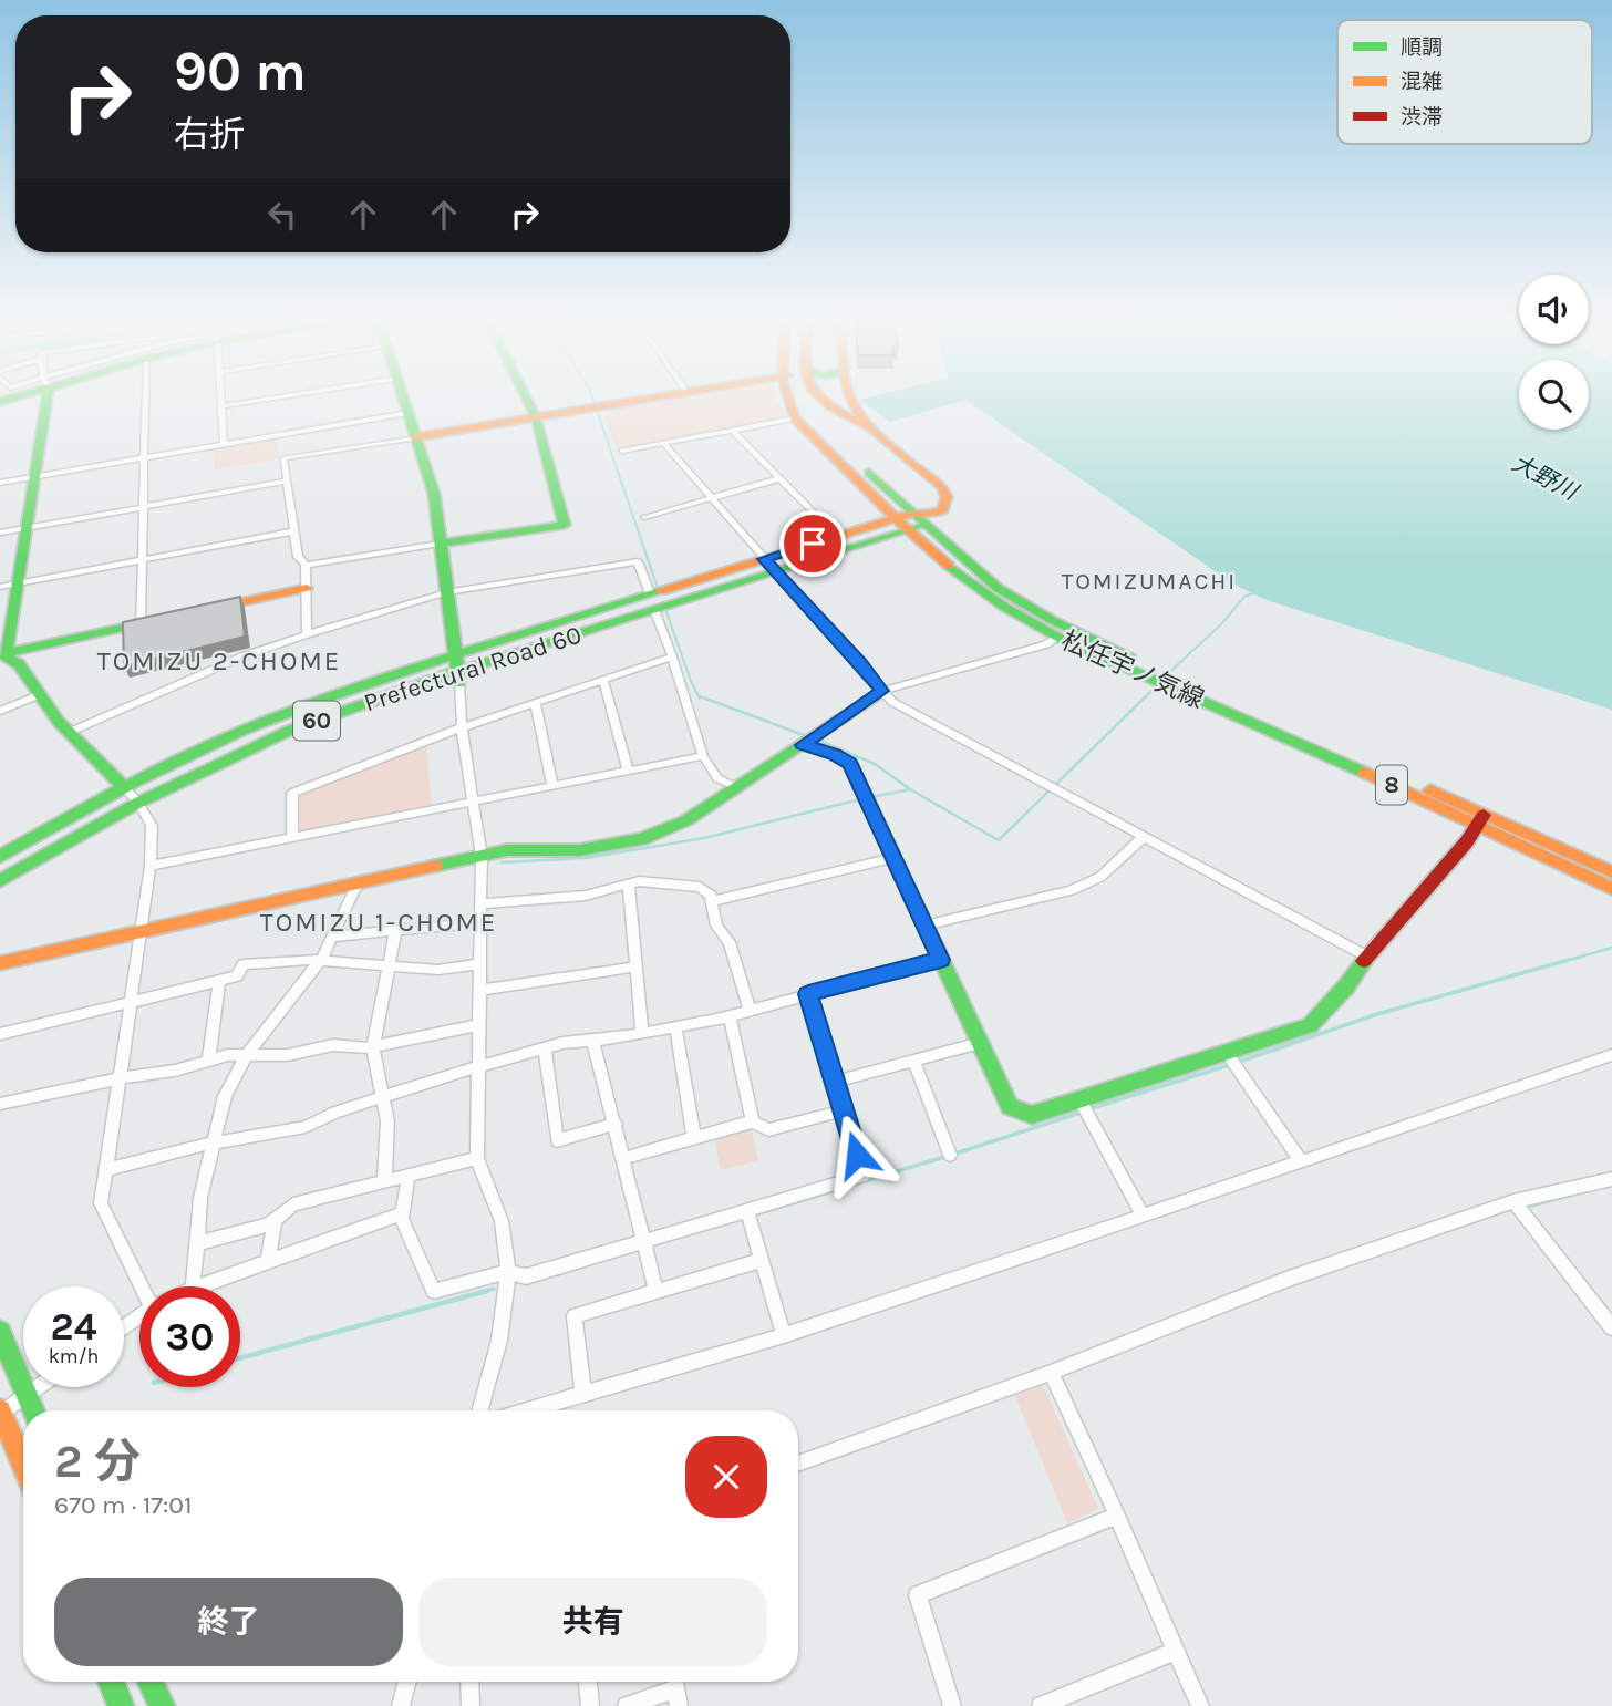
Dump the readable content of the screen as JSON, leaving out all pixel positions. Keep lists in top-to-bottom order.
{
  "streets": {
    "street": [
      "Prefectural Road 60",
      "松任宇ノ気線",
      "60",
      "8"
    ]
  },
  "crossings": [
    ["Prefectural Road 60", "松任宇ノ気線"]
  ],
  "districts": ["TOMIZUMACHI", "TOMIZU 2-CHOME", "TOMIZU 1-CHOME"],
  "water": ["大野川"],
  "legend": ["順調", "混雑", "渋滞"],
  "page": {
    "turn": ["90 m", "右折"],
    "speed": "24 km/h",
    "limit": "30",
    "heading": ["2 分", "670 m · 17:01"],
    "buttons": ["終了", "共有"]
  }
}
